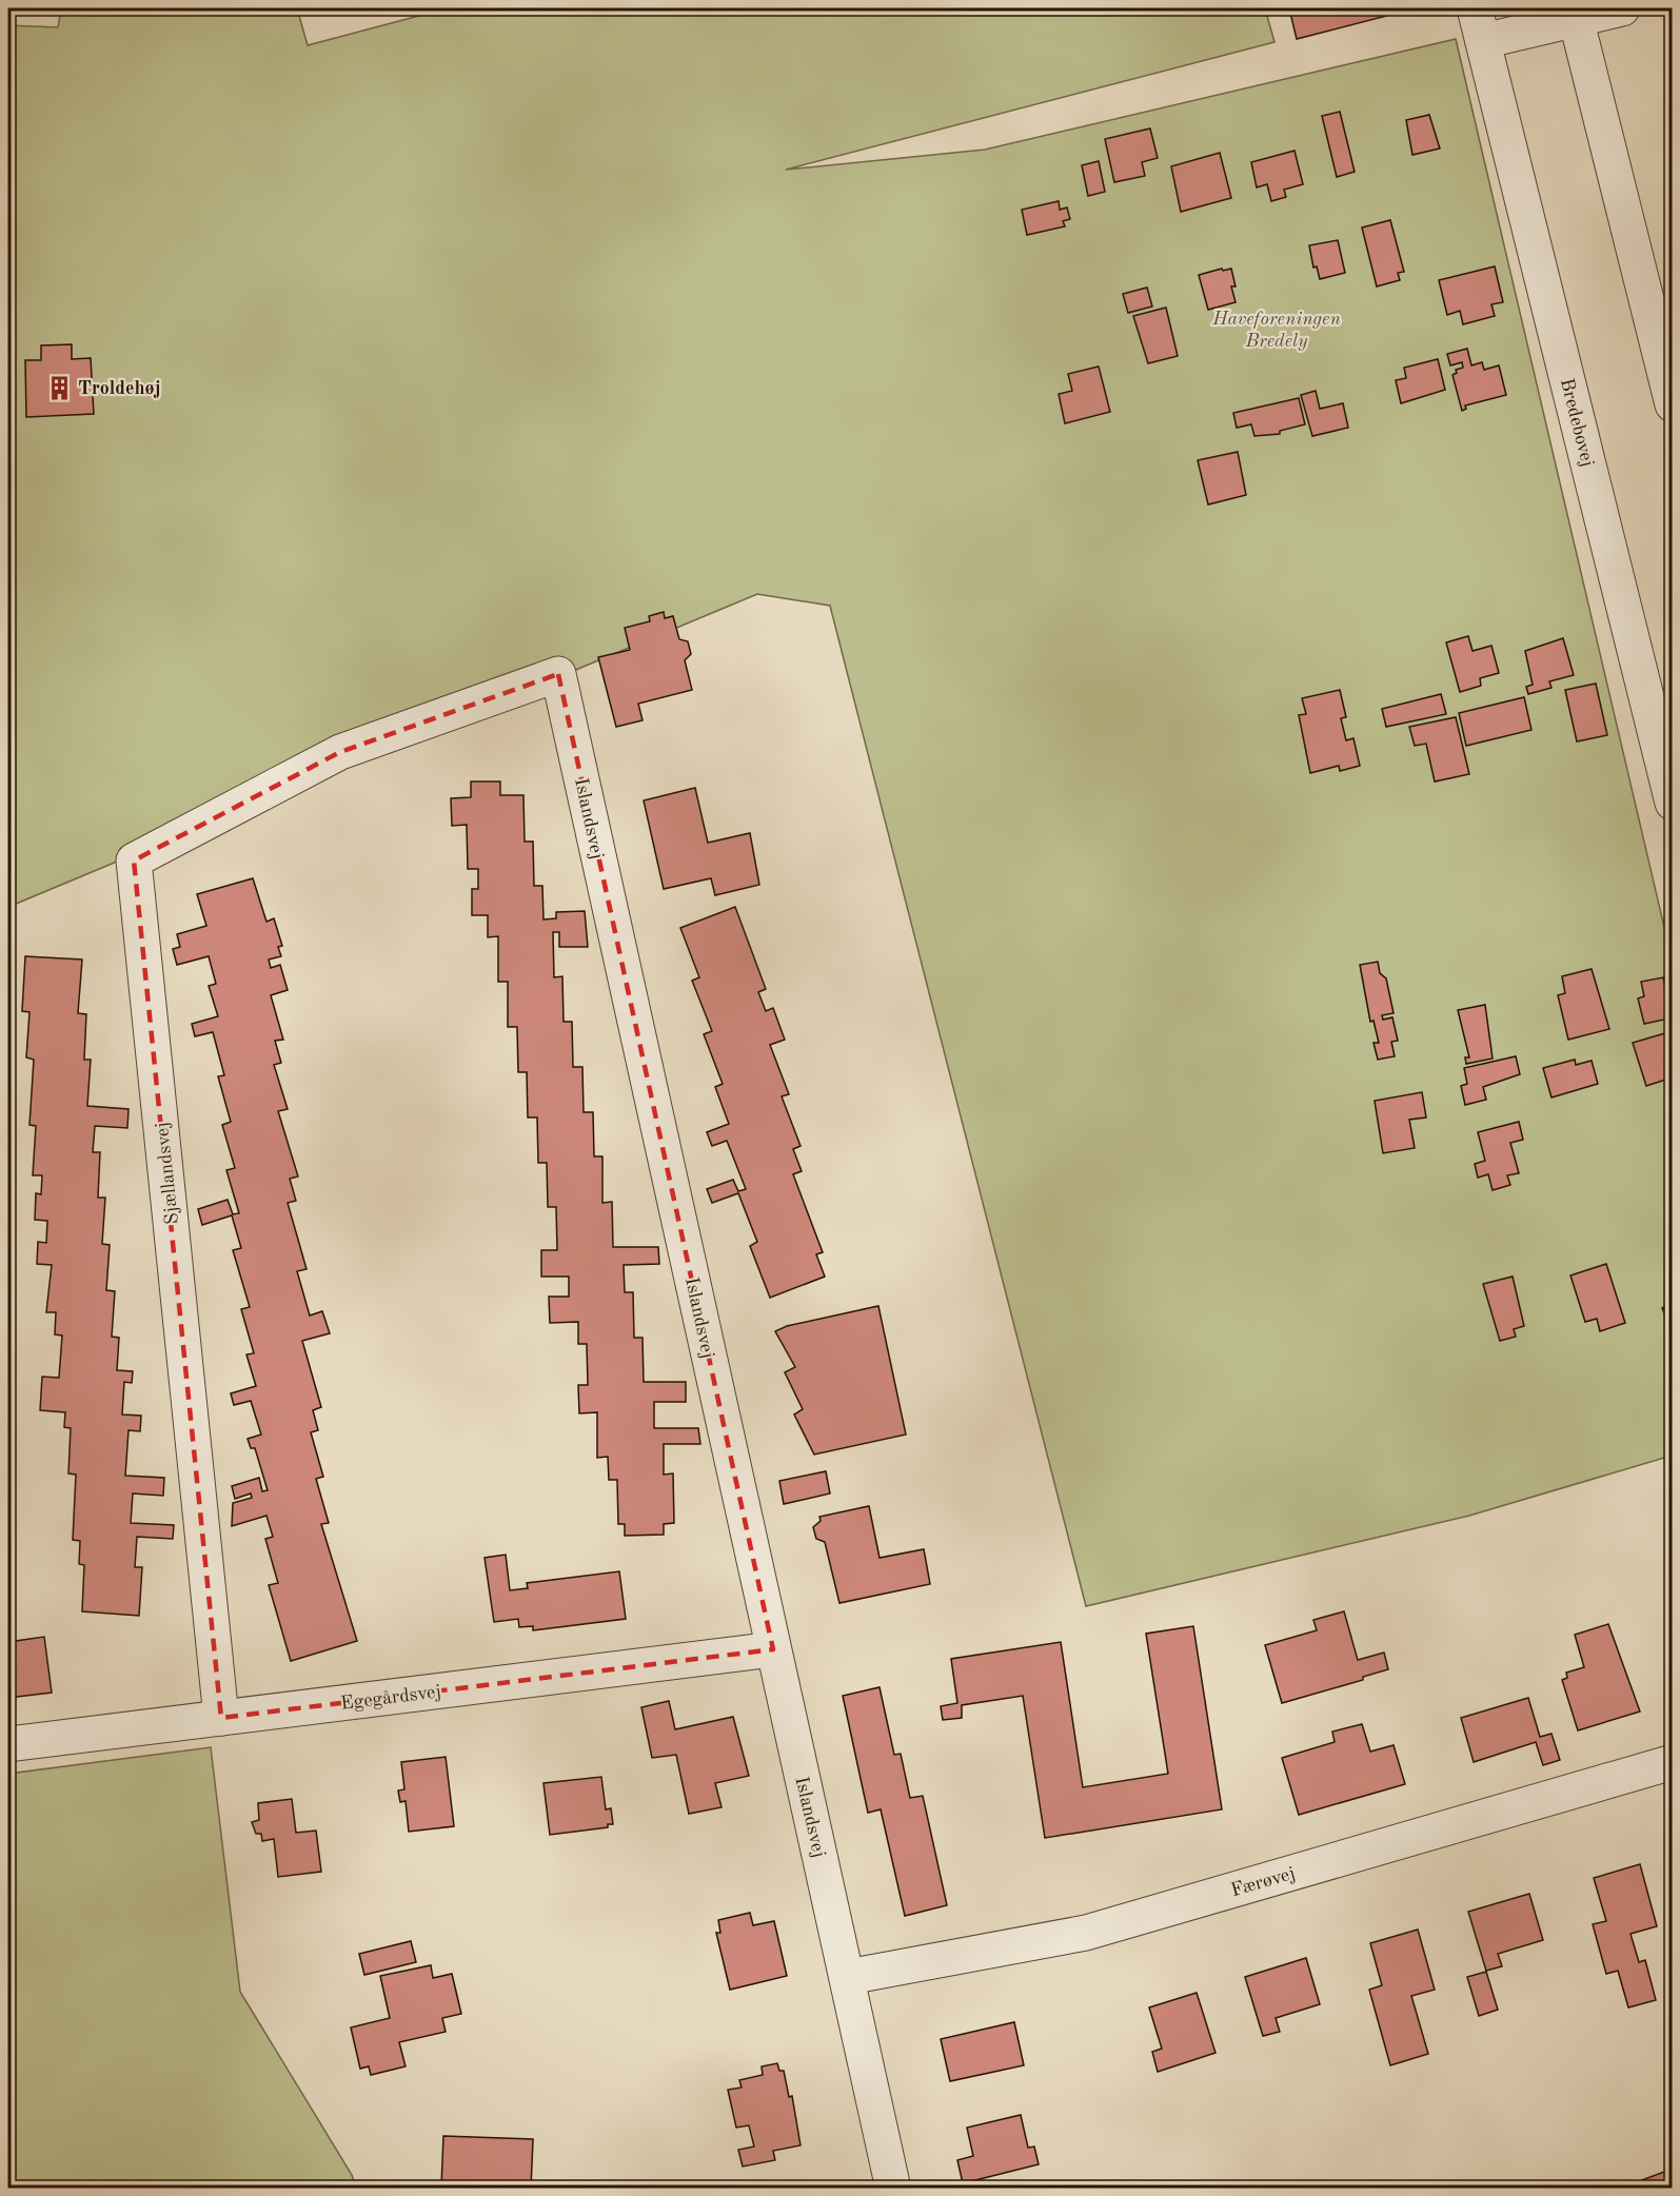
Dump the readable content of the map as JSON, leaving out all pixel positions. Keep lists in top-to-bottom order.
{
  "streets": {
    "street": [
      "Bredebovej",
      "Islandsvej",
      "Sjællandsvej",
      "Egegårdsvej",
      "Færøvej"
    ]
  },
  "crossings": [
    ["Islandsvej", "Sjællandsvej"],
    ["Islandsvej", "Egegårdsvej"],
    ["Islandsvej", "Færøvej"],
    ["Sjællandsvej", "Egegårdsvej"]
  ],
  "parks": ["Haveforeningen Bredely"],
  "places": {
    "building": ["Troldehøj"]
  }
}
